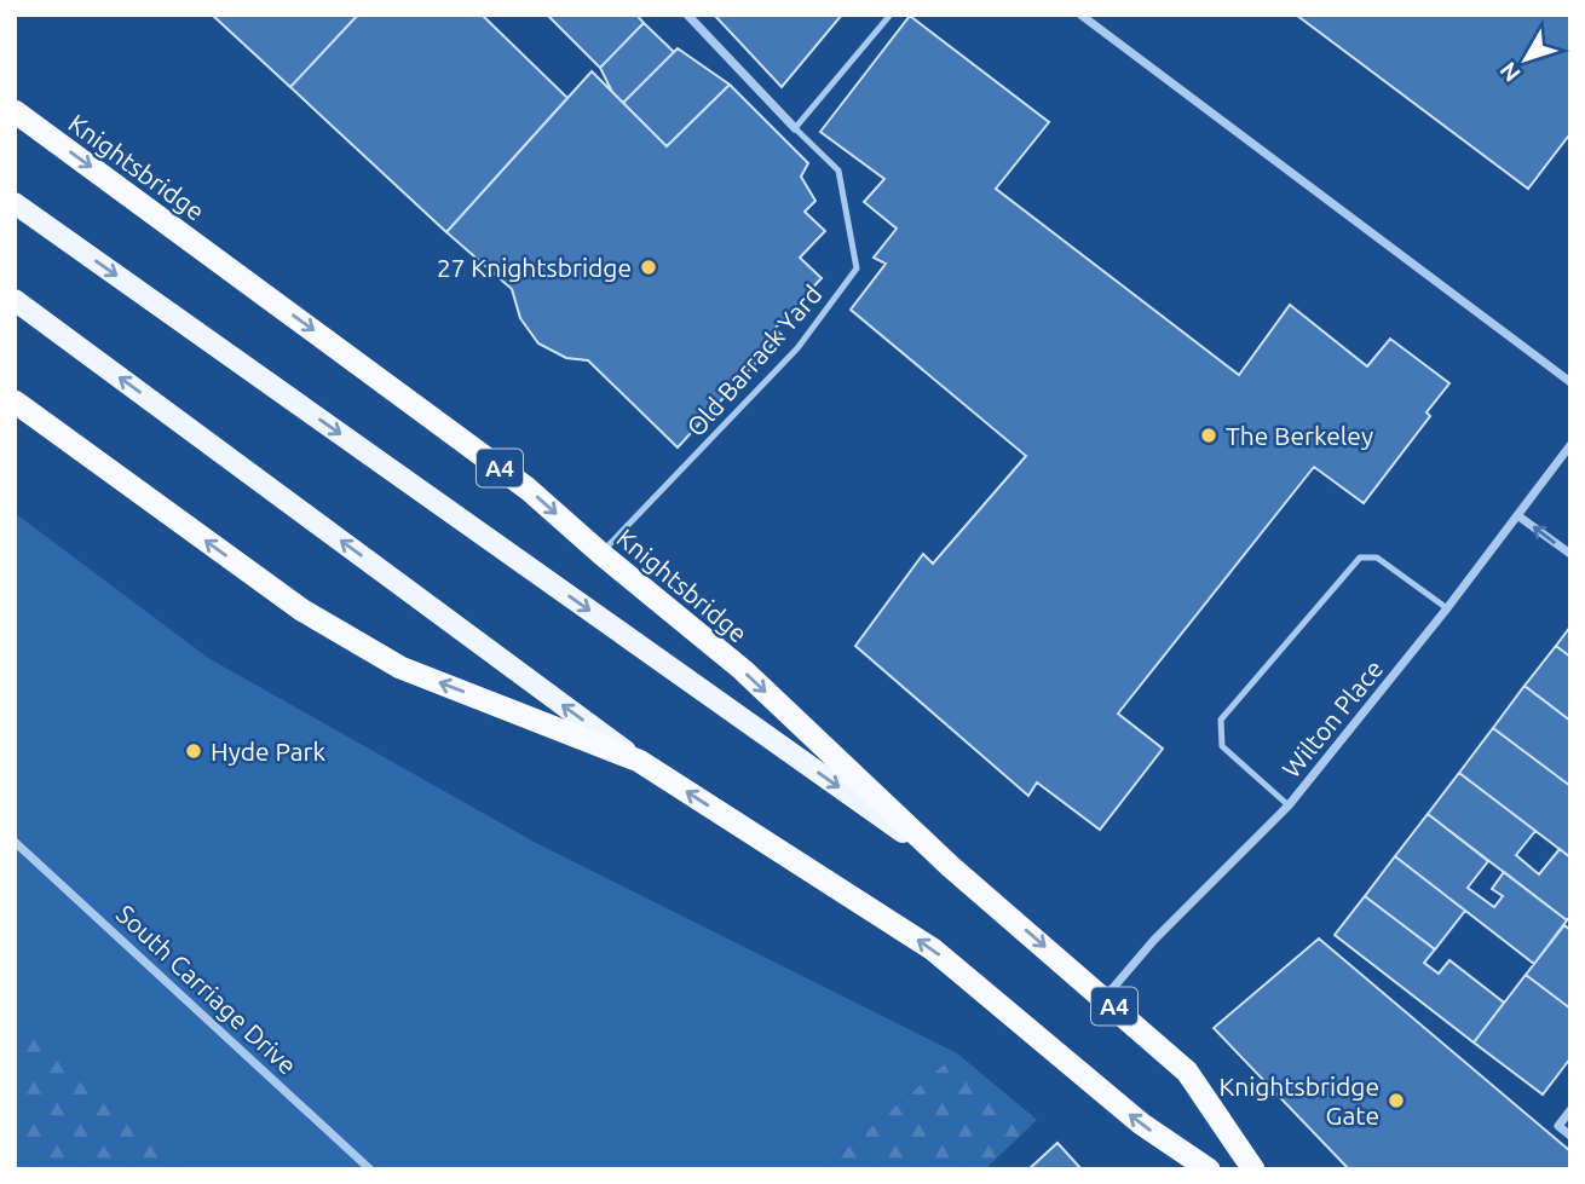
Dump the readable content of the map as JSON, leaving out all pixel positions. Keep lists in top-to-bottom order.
{
  "streets": {
    "highway": ["Knightsbridge", "A4"],
    "street": ["Wilton Place", "South Carriage Drive"],
    "lane": ["Old Barrack Yard"]
  },
  "crossings": [
    ["Knightsbridge", "Old Barrack Yard"],
    ["Knightsbridge", "A4"],
    ["Knightsbridge", "Wilton Place"]
  ],
  "places": [
    "27 Knightsbridge",
    "The Berkeley",
    "Hyde Park",
    "Knightsbridge Gate"
  ],
  "north": "bottom left"
}
